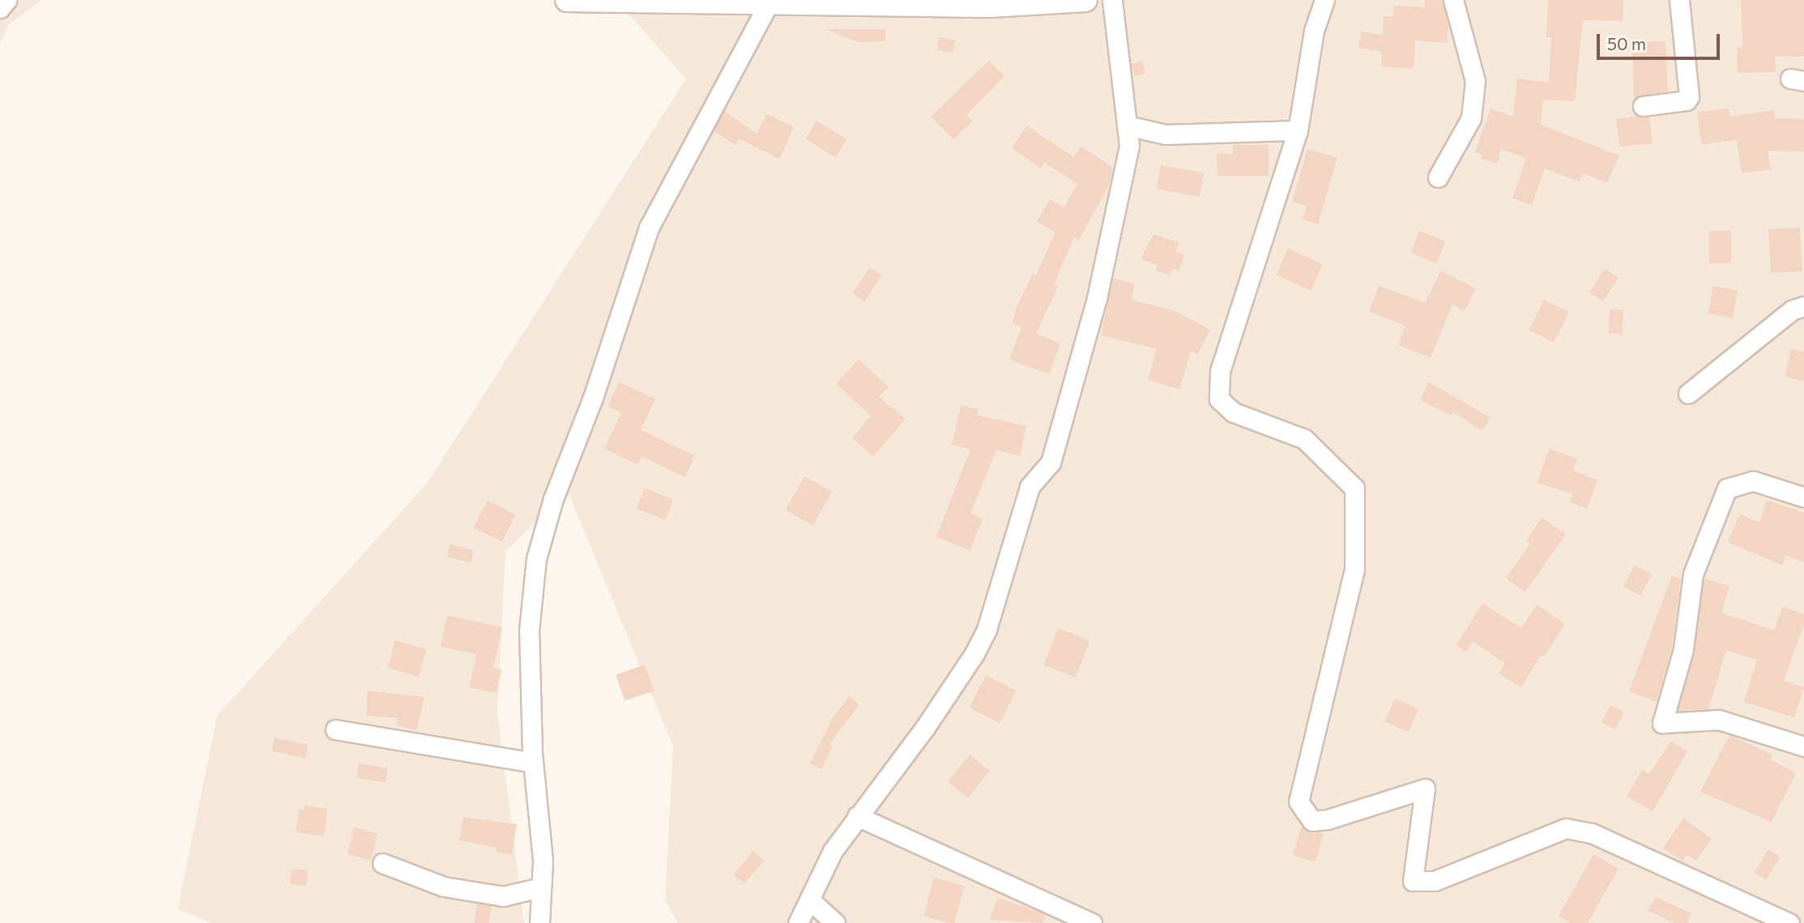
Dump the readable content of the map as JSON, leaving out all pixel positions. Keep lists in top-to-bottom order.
{
  "scale_bar": "50 m"
}
